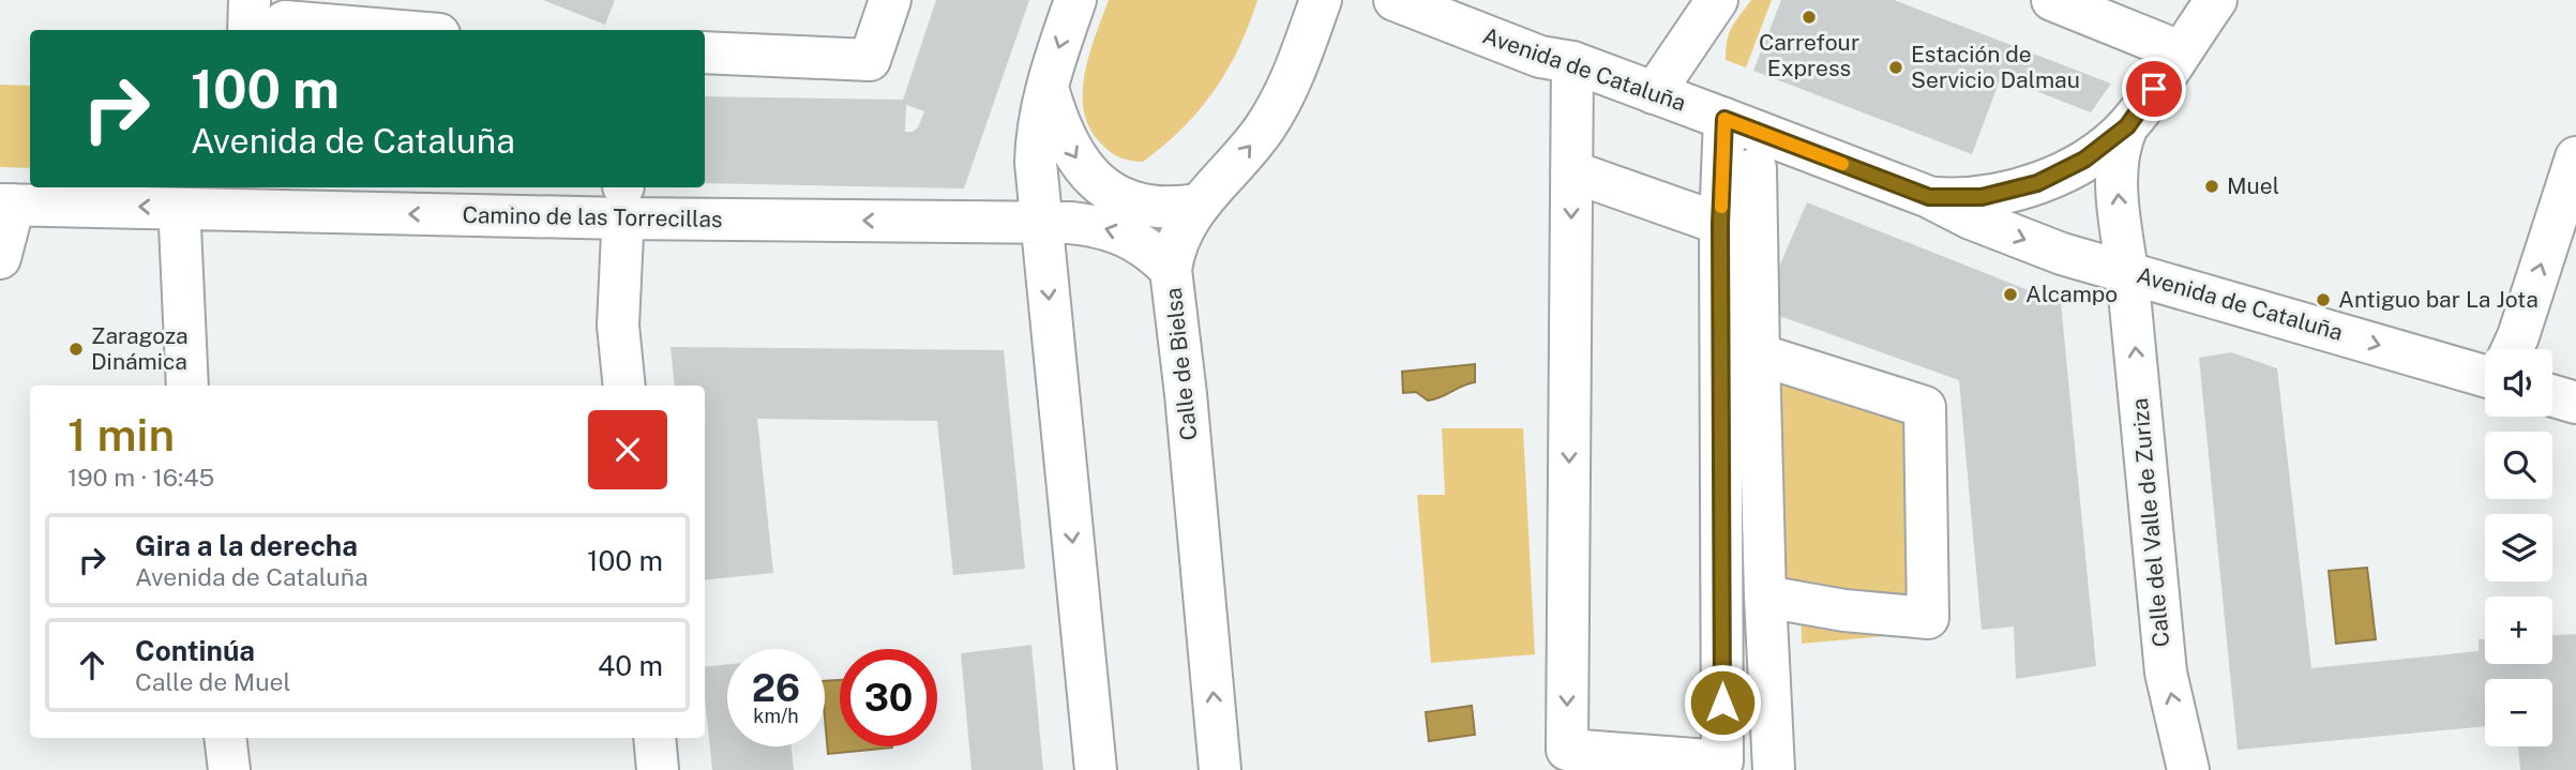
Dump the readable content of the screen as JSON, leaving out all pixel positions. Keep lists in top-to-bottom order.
{
  "streets": {
    "street": [
      "Avenida de Cataluña",
      "Camino de las Torrecillas",
      "Calle de Bielsa",
      "Calle del Valle de Zuriza"
    ]
  },
  "crossings": [
    ["Avenida de Cataluña", "Calle del Valle de Zuriza"],
    ["Camino de las Torrecillas", "Calle de Bielsa"]
  ],
  "one_way": ["Avenida de Cataluña", "Camino de las Torrecillas", "Calle del Valle de Zuriza"],
  "places": [
    "Carrefour Express",
    "Estación de Servicio Dalmau",
    "Muel",
    "Alcampo",
    "Antiguo bar La Jota",
    "Zaragoza Dinámica"
  ],
  "page": {
    "turn": ["100 m", "Avenida de Cataluña"],
    "map_buttons": ["+", "−"],
    "heading": ["1 min", "190 m · 16:45"],
    "list": [
      {
        "name": "Gira a la derecha",
        "note": "Avenida de Cataluña",
        "value": "100 m"
      },
      {
        "name": "Continúa",
        "note": "Calle de Muel",
        "value": "40 m"
      }
    ],
    "speed": "26 km/h",
    "limit": "30"
  }
}
